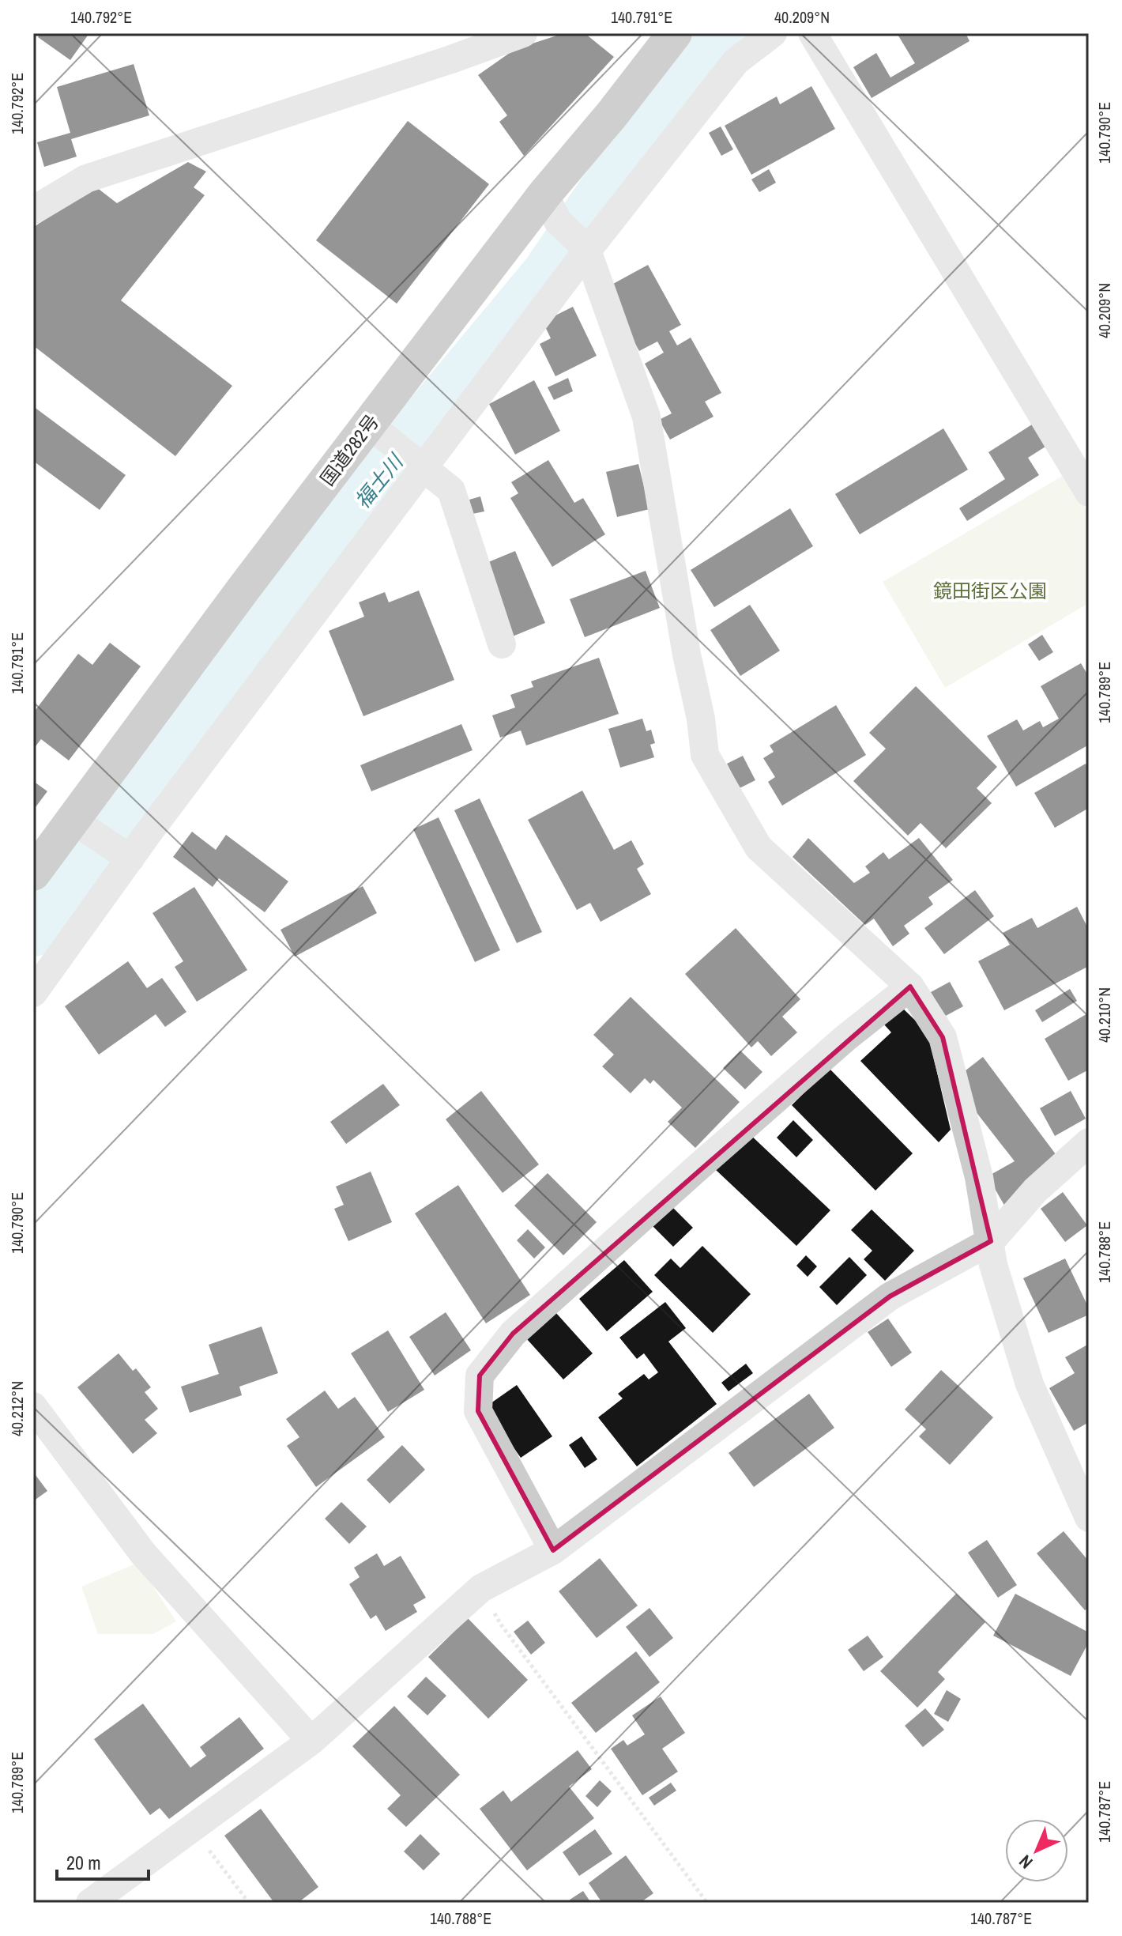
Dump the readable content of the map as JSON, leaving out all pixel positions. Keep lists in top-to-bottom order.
{
  "streets": {
    "highway": ["国道282号"]
  },
  "water": ["福士川"],
  "parks": ["鏡田街区公園"],
  "scale_bar": "20 m",
  "north": "bottom left",
  "coordinates": [
    "140.792°E",
    "140.791°E",
    "40.209°N",
    "140.790°E",
    "140.789°E",
    "40.210°N",
    "140.788°E",
    "40.212°N",
    "140.787°E"
  ]
}
